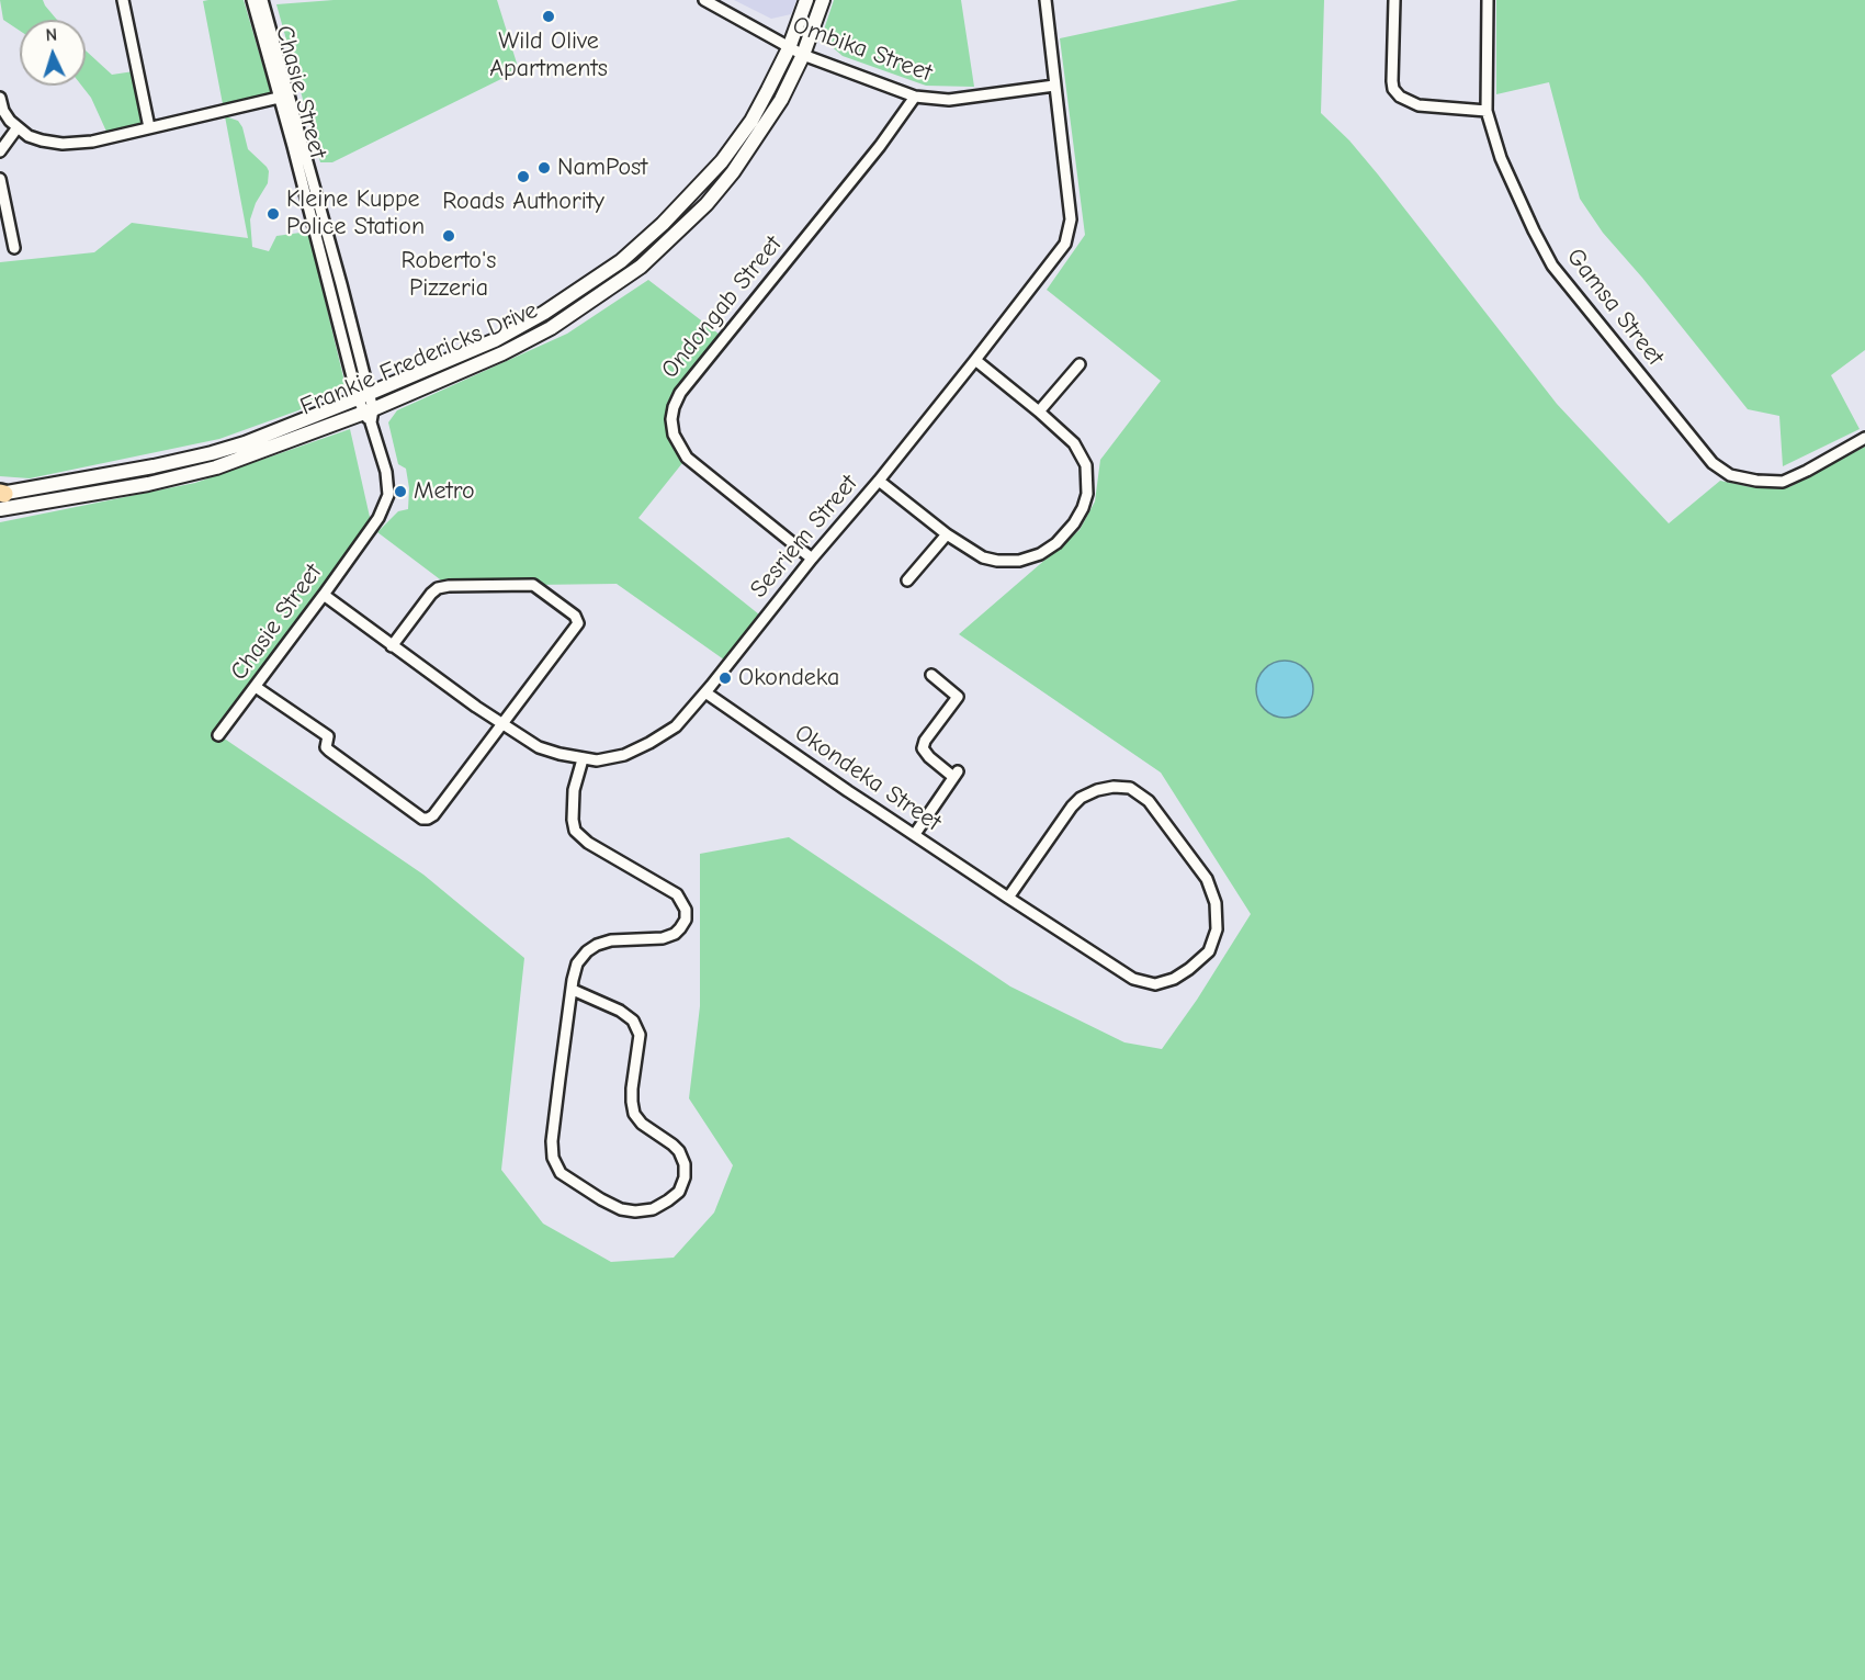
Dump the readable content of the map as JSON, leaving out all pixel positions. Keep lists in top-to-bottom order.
{
  "streets": {
    "main road": ["Frankie Fredericks Drive"],
    "street": [
      "Ombika Street",
      "Chasie Street",
      "Ondongab Street",
      "Gamsa Street",
      "Sesriem Street",
      "Okondeka Street"
    ]
  },
  "crossings": [
    ["Ombika Street", "Ondongab Street"],
    ["Ombika Street", "Frankie Fredericks Drive"],
    ["Ombika Street", "Sesriem Street"],
    ["Chasie Street", "Frankie Fredericks Drive"],
    ["Chasie Street", "Sesriem Street"],
    ["Ondongab Street", "Sesriem Street"],
    ["Sesriem Street", "Okondeka Street"]
  ],
  "places": [
    "Wild Olive Apartments",
    "NamPost",
    "Roads Authority",
    "Kleine Kuppe Police Station",
    "Roberto's Pizzeria",
    "Metro",
    "Okondeka"
  ],
  "north": "top"
}
